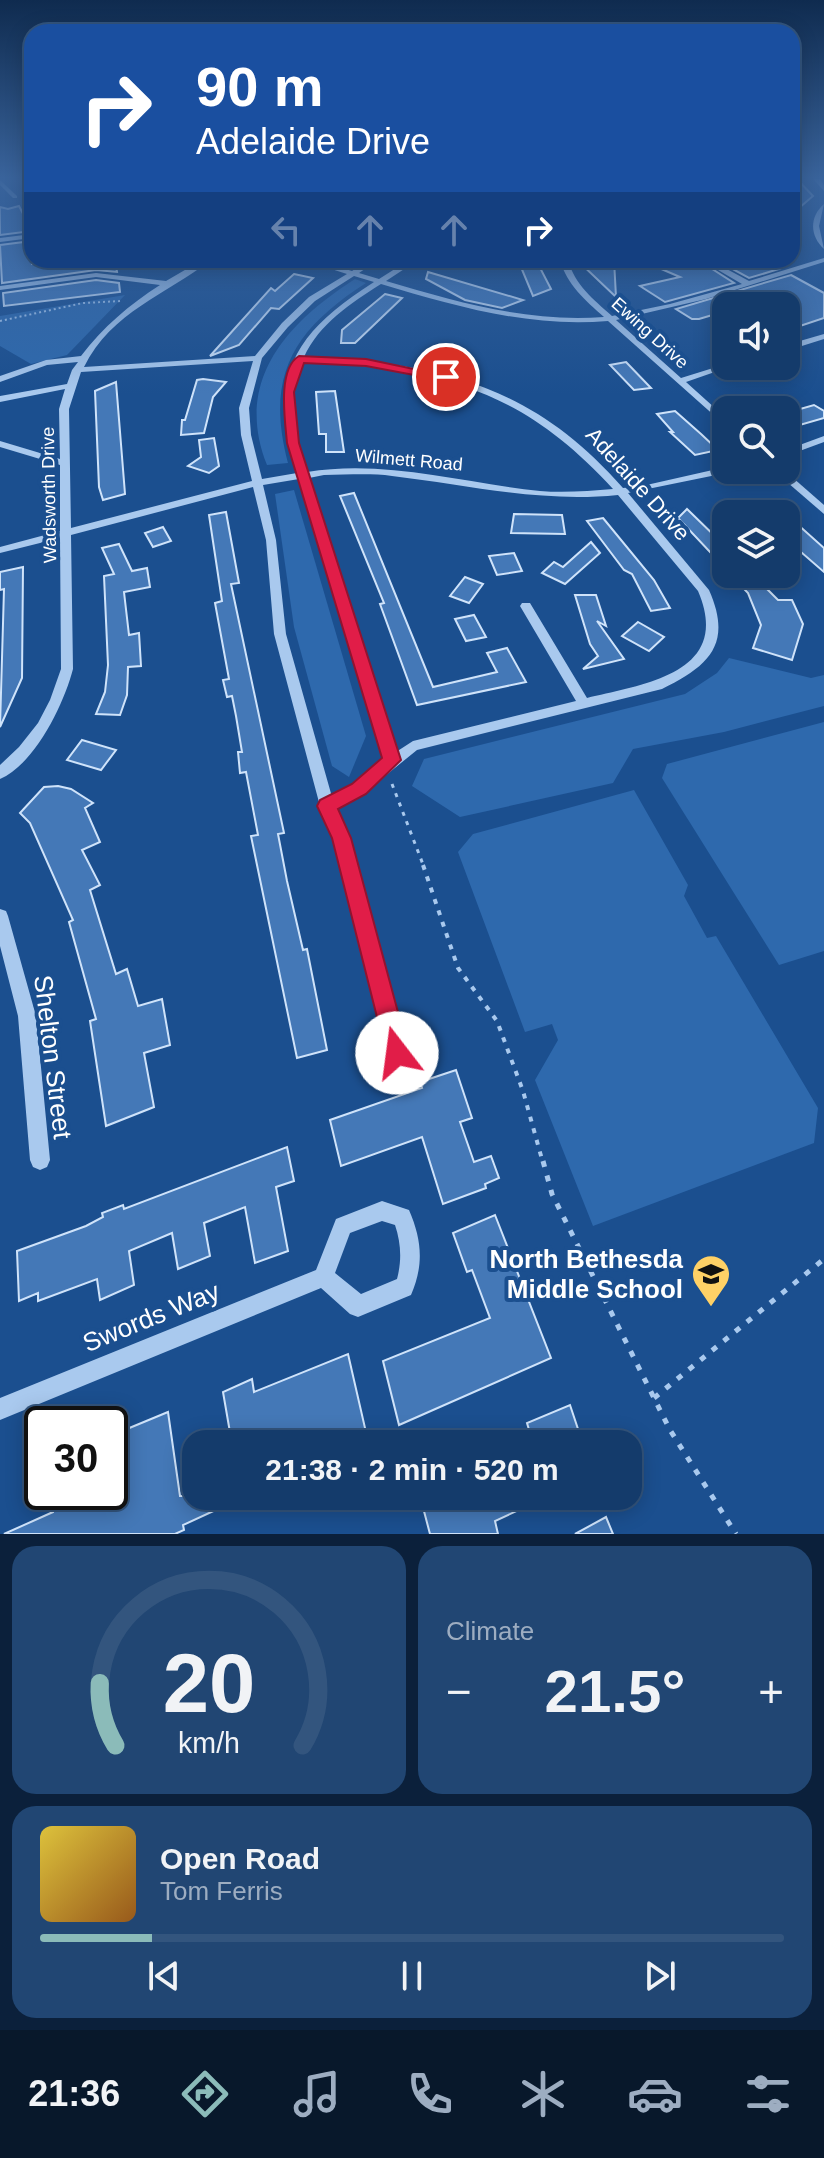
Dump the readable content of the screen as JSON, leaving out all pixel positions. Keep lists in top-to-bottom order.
{
  "streets": {
    "street": [
      "Ewing Drive",
      "Wilmett Road",
      "Adelaide Drive",
      "Wadsworth Drive",
      "Shelton Street",
      "Swords Way"
    ]
  },
  "crossings": [
    ["Wilmett Road", "Adelaide Drive"],
    ["Wilmett Road", "Wadsworth Drive"]
  ],
  "places": {
    "school or university": ["North Bethesda Middle School"]
  },
  "page": {
    "turn": ["90 m", "Adelaide Drive"],
    "limit": "30",
    "trip": "21:38 · 2 min · 520 m",
    "tile": "Climate",
    "heat": ["−", "21.5°", "+"],
    "song": ["Open Road", "Tom Ferris"],
    "tabs": "21:36",
    "gauge": ["20", "km/h"]
  }
}
